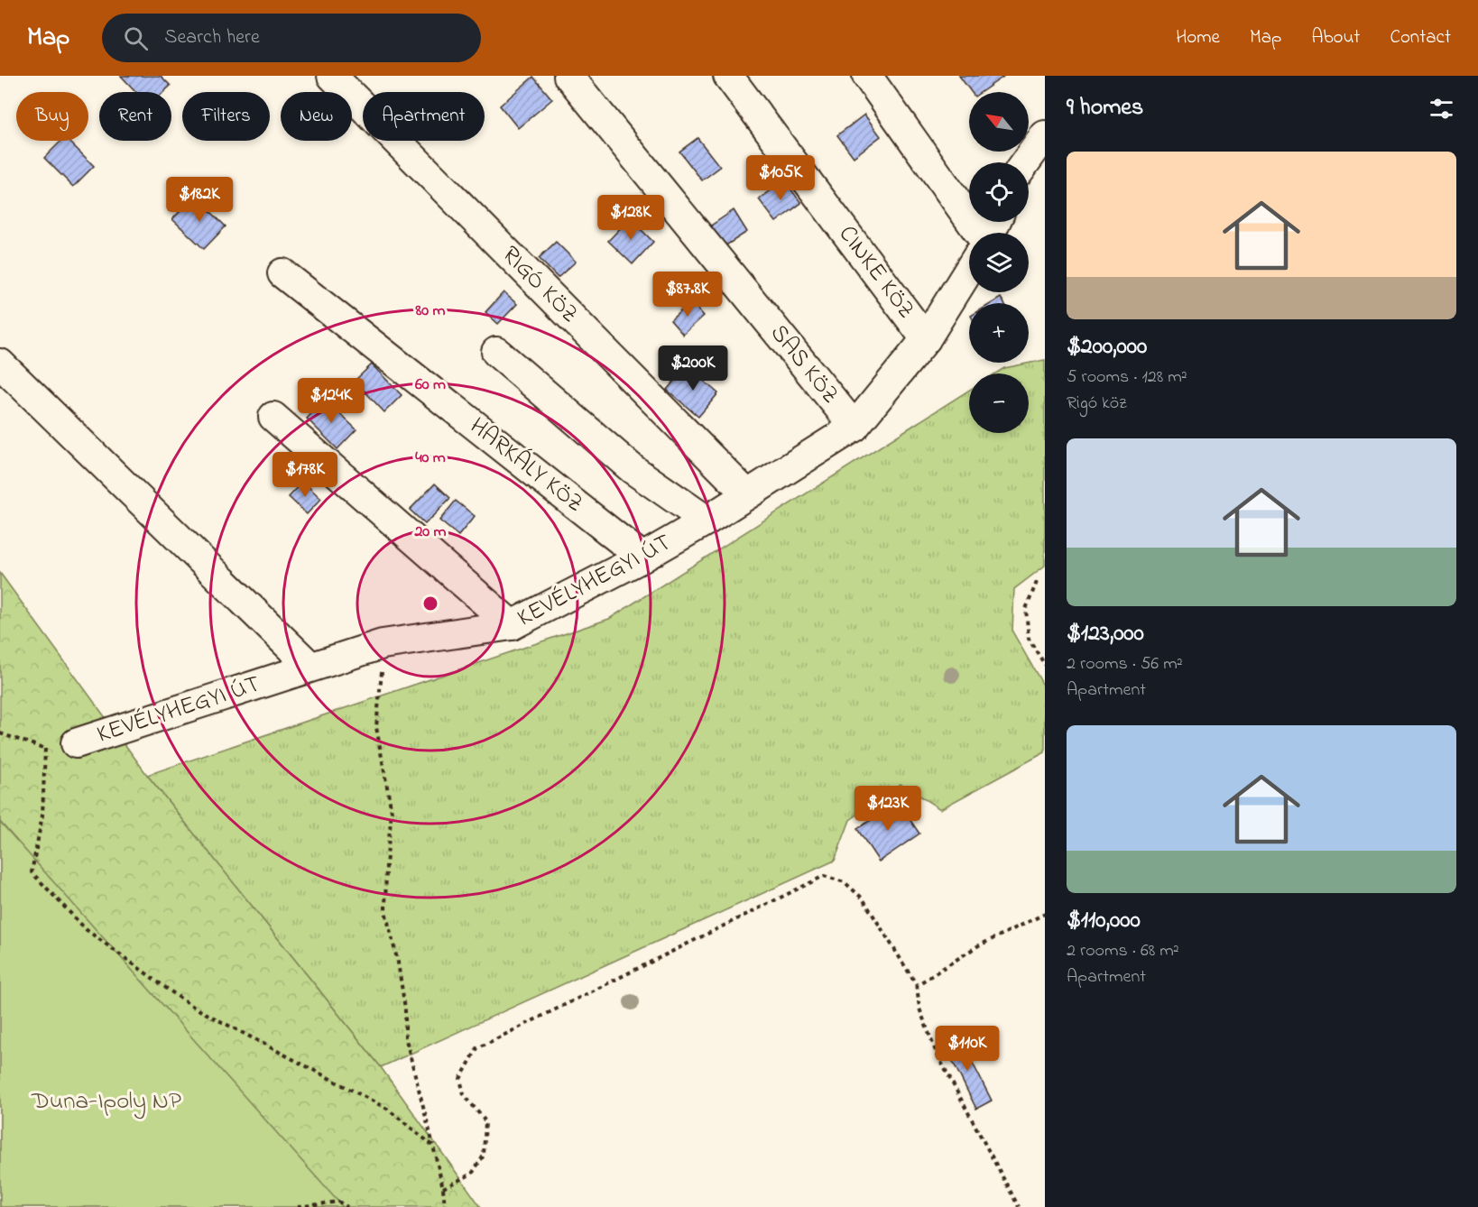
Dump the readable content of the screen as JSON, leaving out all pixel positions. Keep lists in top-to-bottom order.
{
  "streets": {
    "street": [
      "CINKE KÖZ",
      "RIGÓ KÖZ",
      "SAS KÖZ",
      "HARKÁLY KÖZ",
      "KEVÉLYHEGYI ÚT"
    ]
  },
  "crossings": [
    ["CINKE KÖZ", "KEVÉLYHEGYI ÚT"],
    ["RIGÓ KÖZ", "KEVÉLYHEGYI ÚT"],
    ["SAS KÖZ", "KEVÉLYHEGYI ÚT"],
    ["HARKÁLY KÖZ", "KEVÉLYHEGYI ÚT"]
  ],
  "parks": ["Duna-Ipoly NP"],
  "north": "top left",
  "page": {
    "header": "Map",
    "search": "Search here",
    "nav": [
      "Home",
      "Map",
      "About",
      "Contact"
    ],
    "heading": "9 homes",
    "map_buttons": ["+", "−"],
    "chip": [
      "Buy",
      "Rent",
      "Filters",
      "New",
      "Apartment"
    ],
    "list": [
      {
        "name": "$200,000",
        "note": "5 rooms · 128 m² · Rigó köz"
      },
      {
        "name": "$123,000",
        "note": "2 rooms · 56 m² · Apartment"
      },
      {
        "name": "$110,000",
        "note": "2 rooms · 68 m² · Apartment"
      }
    ],
    "price": [
      "$105K",
      "$182K",
      "$128K",
      "$87.8K",
      "$200K",
      "$124K",
      "$178K",
      "$123K",
      "$110K"
    ]
  },
  "rings": [
    "80 m",
    "60 m",
    "40 m",
    "20 m"
  ]
}
